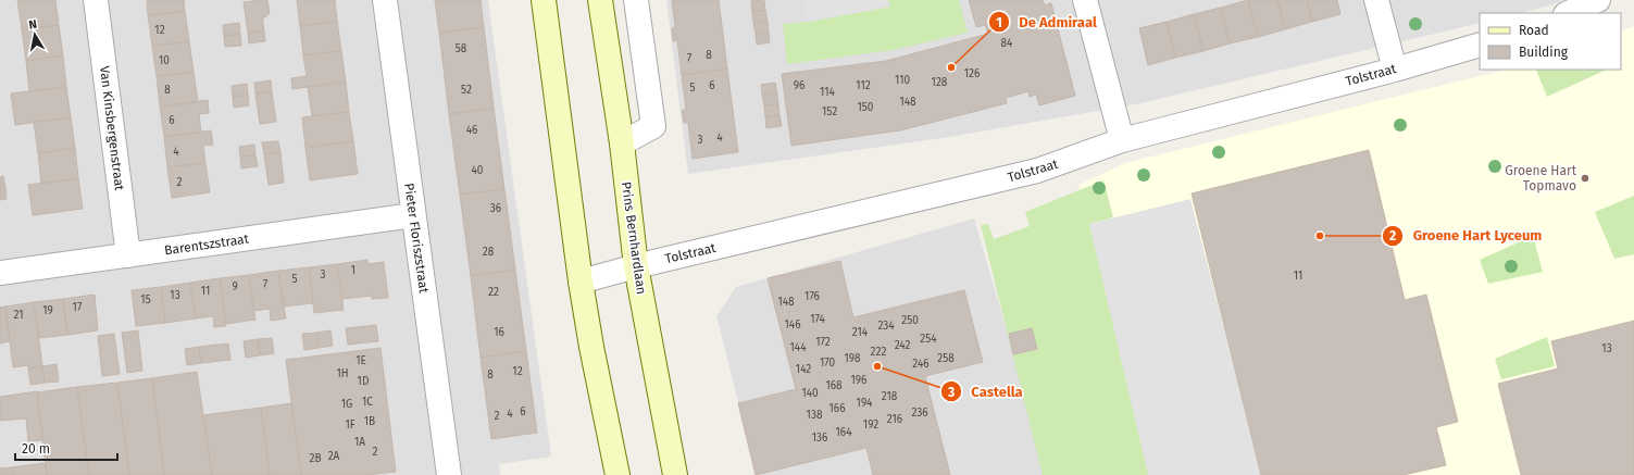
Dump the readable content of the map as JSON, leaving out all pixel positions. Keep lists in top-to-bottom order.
{
  "streets": {
    "main road": ["Prins Bernhardlaan"],
    "street": [
      "Tolstraat",
      "Van Kinsbergenstraat",
      "Pieter Floriszstraat",
      "Barentszstraat"
    ]
  },
  "crossings": [
    ["Tolstraat", "Prins Bernhardlaan"],
    ["Van Kinsbergenstraat", "Barentszstraat"],
    ["Pieter Floriszstraat", "Barentszstraat"]
  ],
  "places": [
    "De Admiraal",
    "Groene Hart Topmavo",
    "Groene Hart Lyceum",
    "Castella"
  ],
  "house_numbers": [
    "12",
    "84",
    "58",
    "8",
    "7",
    "10",
    "126",
    "110",
    "128",
    "6",
    "96",
    "112",
    "5",
    "8",
    "52",
    "114",
    "148",
    "150",
    "152",
    "6",
    "46",
    "4",
    "3",
    "4",
    "40",
    "2",
    "36",
    "28",
    "1",
    "3",
    "11",
    "5",
    "7",
    "9",
    "11",
    "22",
    "13",
    "176",
    "15",
    "148",
    "17",
    "19",
    "21",
    "174",
    "250",
    "146",
    "234",
    "16",
    "214",
    "254",
    "172",
    "242",
    "144",
    "13",
    "222",
    "198",
    "258",
    "1E",
    "170",
    "246",
    "142",
    "12",
    "1H",
    "8",
    "196",
    "1D",
    "168",
    "140",
    "218",
    "1C",
    "194",
    "1G",
    "166",
    "6",
    "236",
    "4",
    "138",
    "2",
    "216",
    "1B",
    "1F",
    "192",
    "164",
    "136",
    "1A",
    "2",
    "2A",
    "2B"
  ],
  "legend": ["Road", "Building"],
  "scale_bar": "20 m",
  "north": "top"
}
